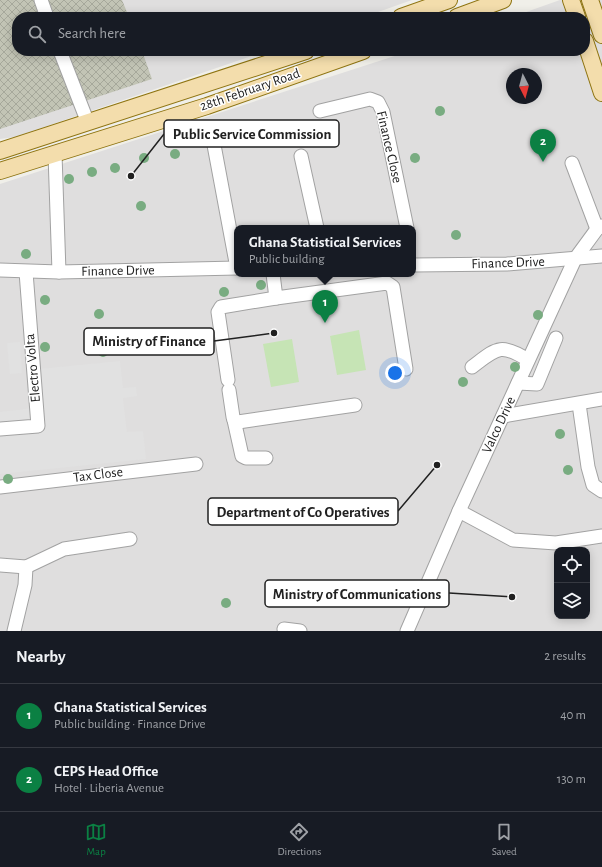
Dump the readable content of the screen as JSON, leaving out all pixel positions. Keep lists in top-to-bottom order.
{
  "streets": {
    "main road": ["28th February Road"],
    "street": [
      "Finance Close",
      "Finance Drive",
      "Electro Volta",
      "Valco Drive",
      "Tax Close"
    ]
  },
  "crossings": [
    ["Finance Drive", "Electro Volta"],
    ["Finance Drive", "Valco Drive"]
  ],
  "places": [
    "Public Service Commission",
    "Ministry of Finance",
    "Department of Co Operatives",
    "Ministry of Communications"
  ],
  "north": "bottom",
  "page": {
    "search": "Search here",
    "pins": ["2", "1"],
    "popup": ["Ghana Statistical Services", "Public building"],
    "heading": ["Nearby", "2 results"],
    "list": [
      {
        "mark": "1",
        "name": "Ghana Statistical Services",
        "note": "Public building · Finance Drive",
        "value": "40 m"
      },
      {
        "mark": "2",
        "name": "CEPS Head Office",
        "note": "Hotel · Liberia Avenue",
        "value": "130 m"
      }
    ],
    "nav": ["Map", "Directions", "Saved"]
  }
}
